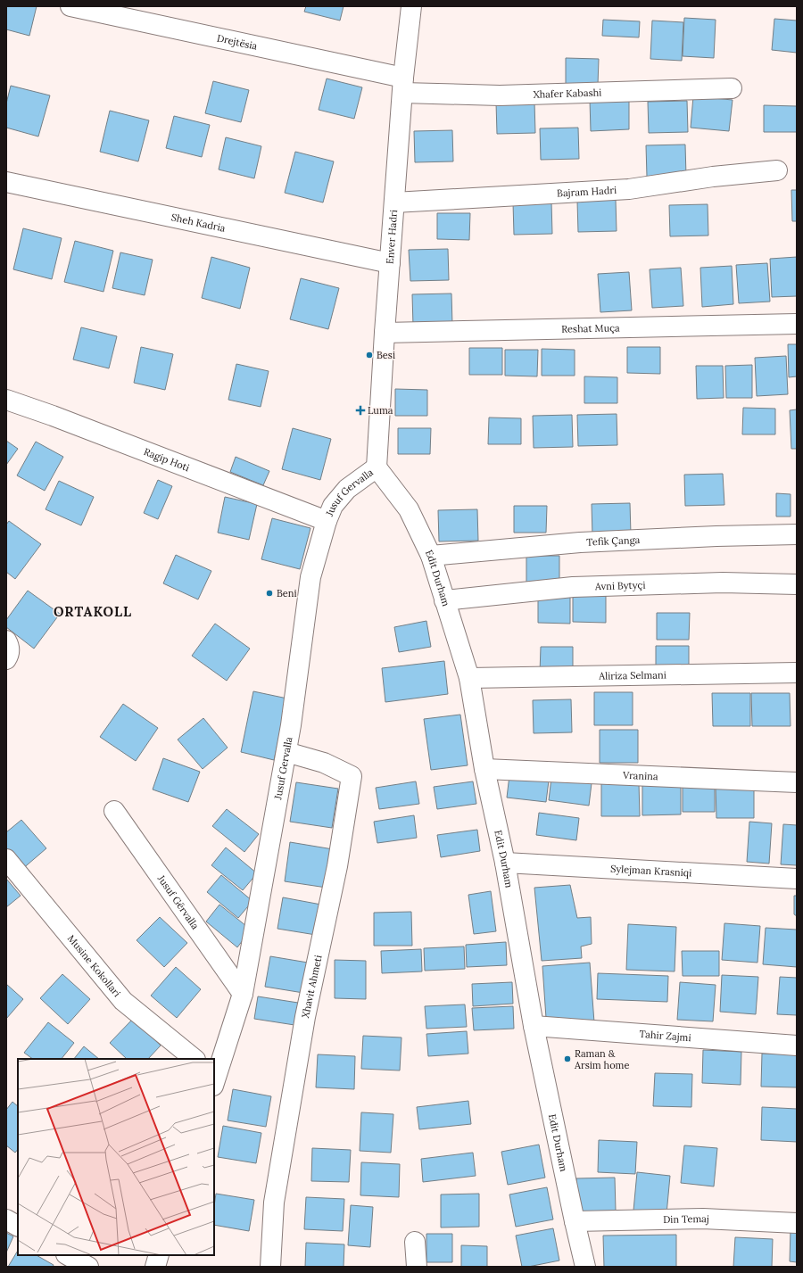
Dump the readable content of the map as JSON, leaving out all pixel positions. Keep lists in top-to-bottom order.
{
  "streets": {
    "street": [
      "Drejtësia",
      "Xhafer Kabashi",
      "Bajram Hadri",
      "Sheh Kadria",
      "Enver Hadri",
      "Reshat Muça",
      "Ragip Hoti",
      "Jusuf Gervalla",
      "Tefik Çanga",
      "Edit Durham",
      "Avni Bytyçi",
      "Aliriza Selmani",
      "Vranina",
      "Sylejman Krasniqi",
      "Jusuf Gërvalla",
      "Musine Kokollari",
      "Xhavit Ahmeti",
      "Tahir Zajmi",
      "Din Temaj"
    ]
  },
  "crossings": [
    ["Drejtësia", "Xhafer Kabashi"],
    ["Drejtësia", "Enver Hadri"],
    ["Xhafer Kabashi", "Enver Hadri"],
    ["Bajram Hadri", "Enver Hadri"],
    ["Sheh Kadria", "Enver Hadri"],
    ["Enver Hadri", "Reshat Muça"],
    ["Enver Hadri", "Jusuf Gervalla"],
    ["Enver Hadri", "Edit Durham"],
    ["Ragip Hoti", "Jusuf Gervalla"],
    ["Jusuf Gervalla", "Edit Durham"],
    ["Jusuf Gervalla", "Jusuf Gërvalla"],
    ["Jusuf Gervalla", "Xhavit Ahmeti"],
    ["Tefik Çanga", "Edit Durham"],
    ["Edit Durham", "Avni Bytyçi"],
    ["Edit Durham", "Aliriza Selmani"],
    ["Edit Durham", "Vranina"],
    ["Edit Durham", "Sylejman Krasniqi"],
    ["Edit Durham", "Tahir Zajmi"],
    ["Edit Durham", "Din Temaj"]
  ],
  "districts": ["ORTAKOLL"],
  "places": {
    "other": ["Besi", "Beni", "Raman & Arsim home"],
    "health": ["Luma"]
  }
}
